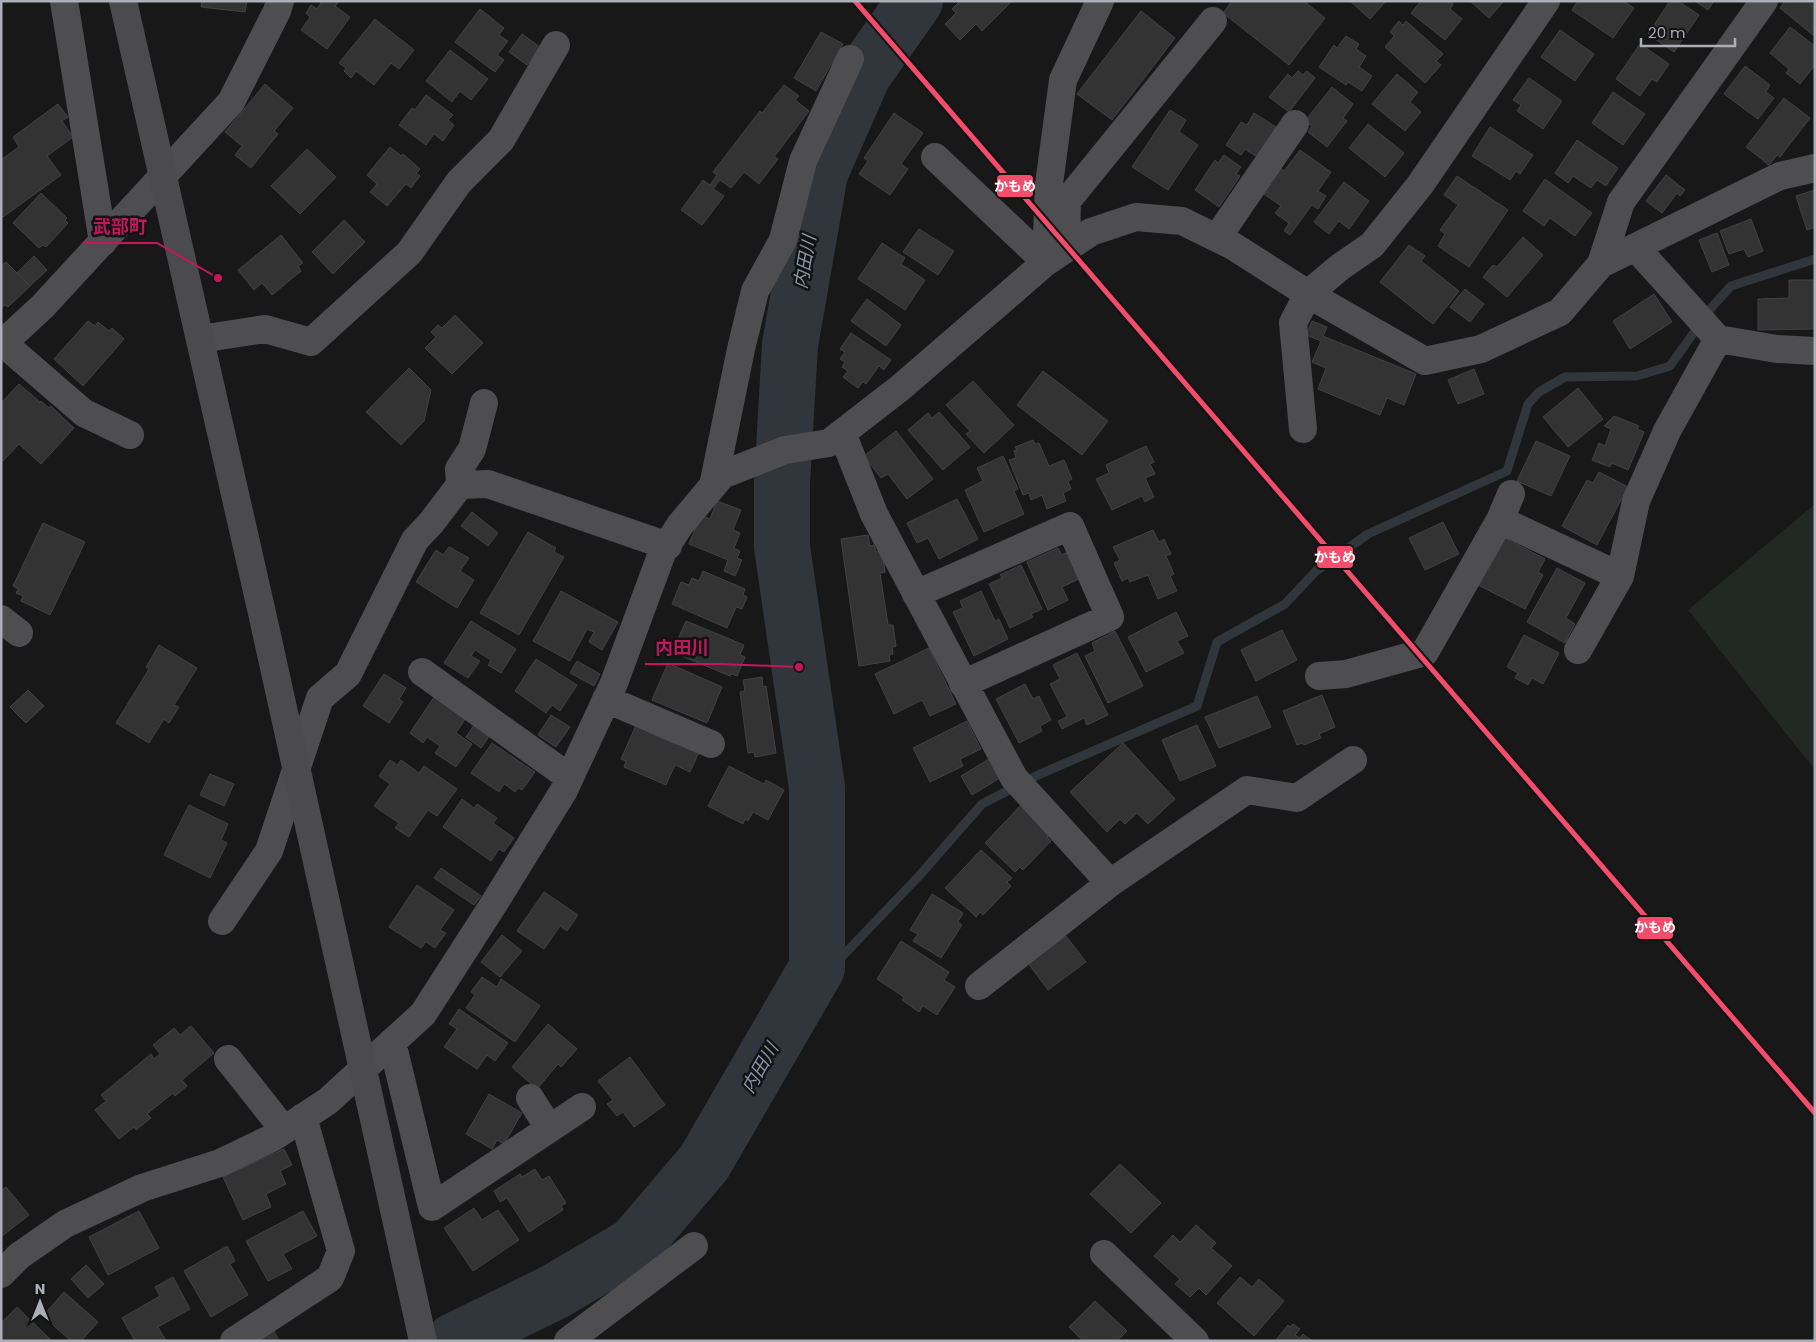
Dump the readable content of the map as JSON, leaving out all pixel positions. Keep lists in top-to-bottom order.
{
  "water": ["内田川"],
  "places": ["武部町", "内田川"],
  "lines": ["transit line かもめ"],
  "scale_bar": "20 m",
  "north": "top"
}
